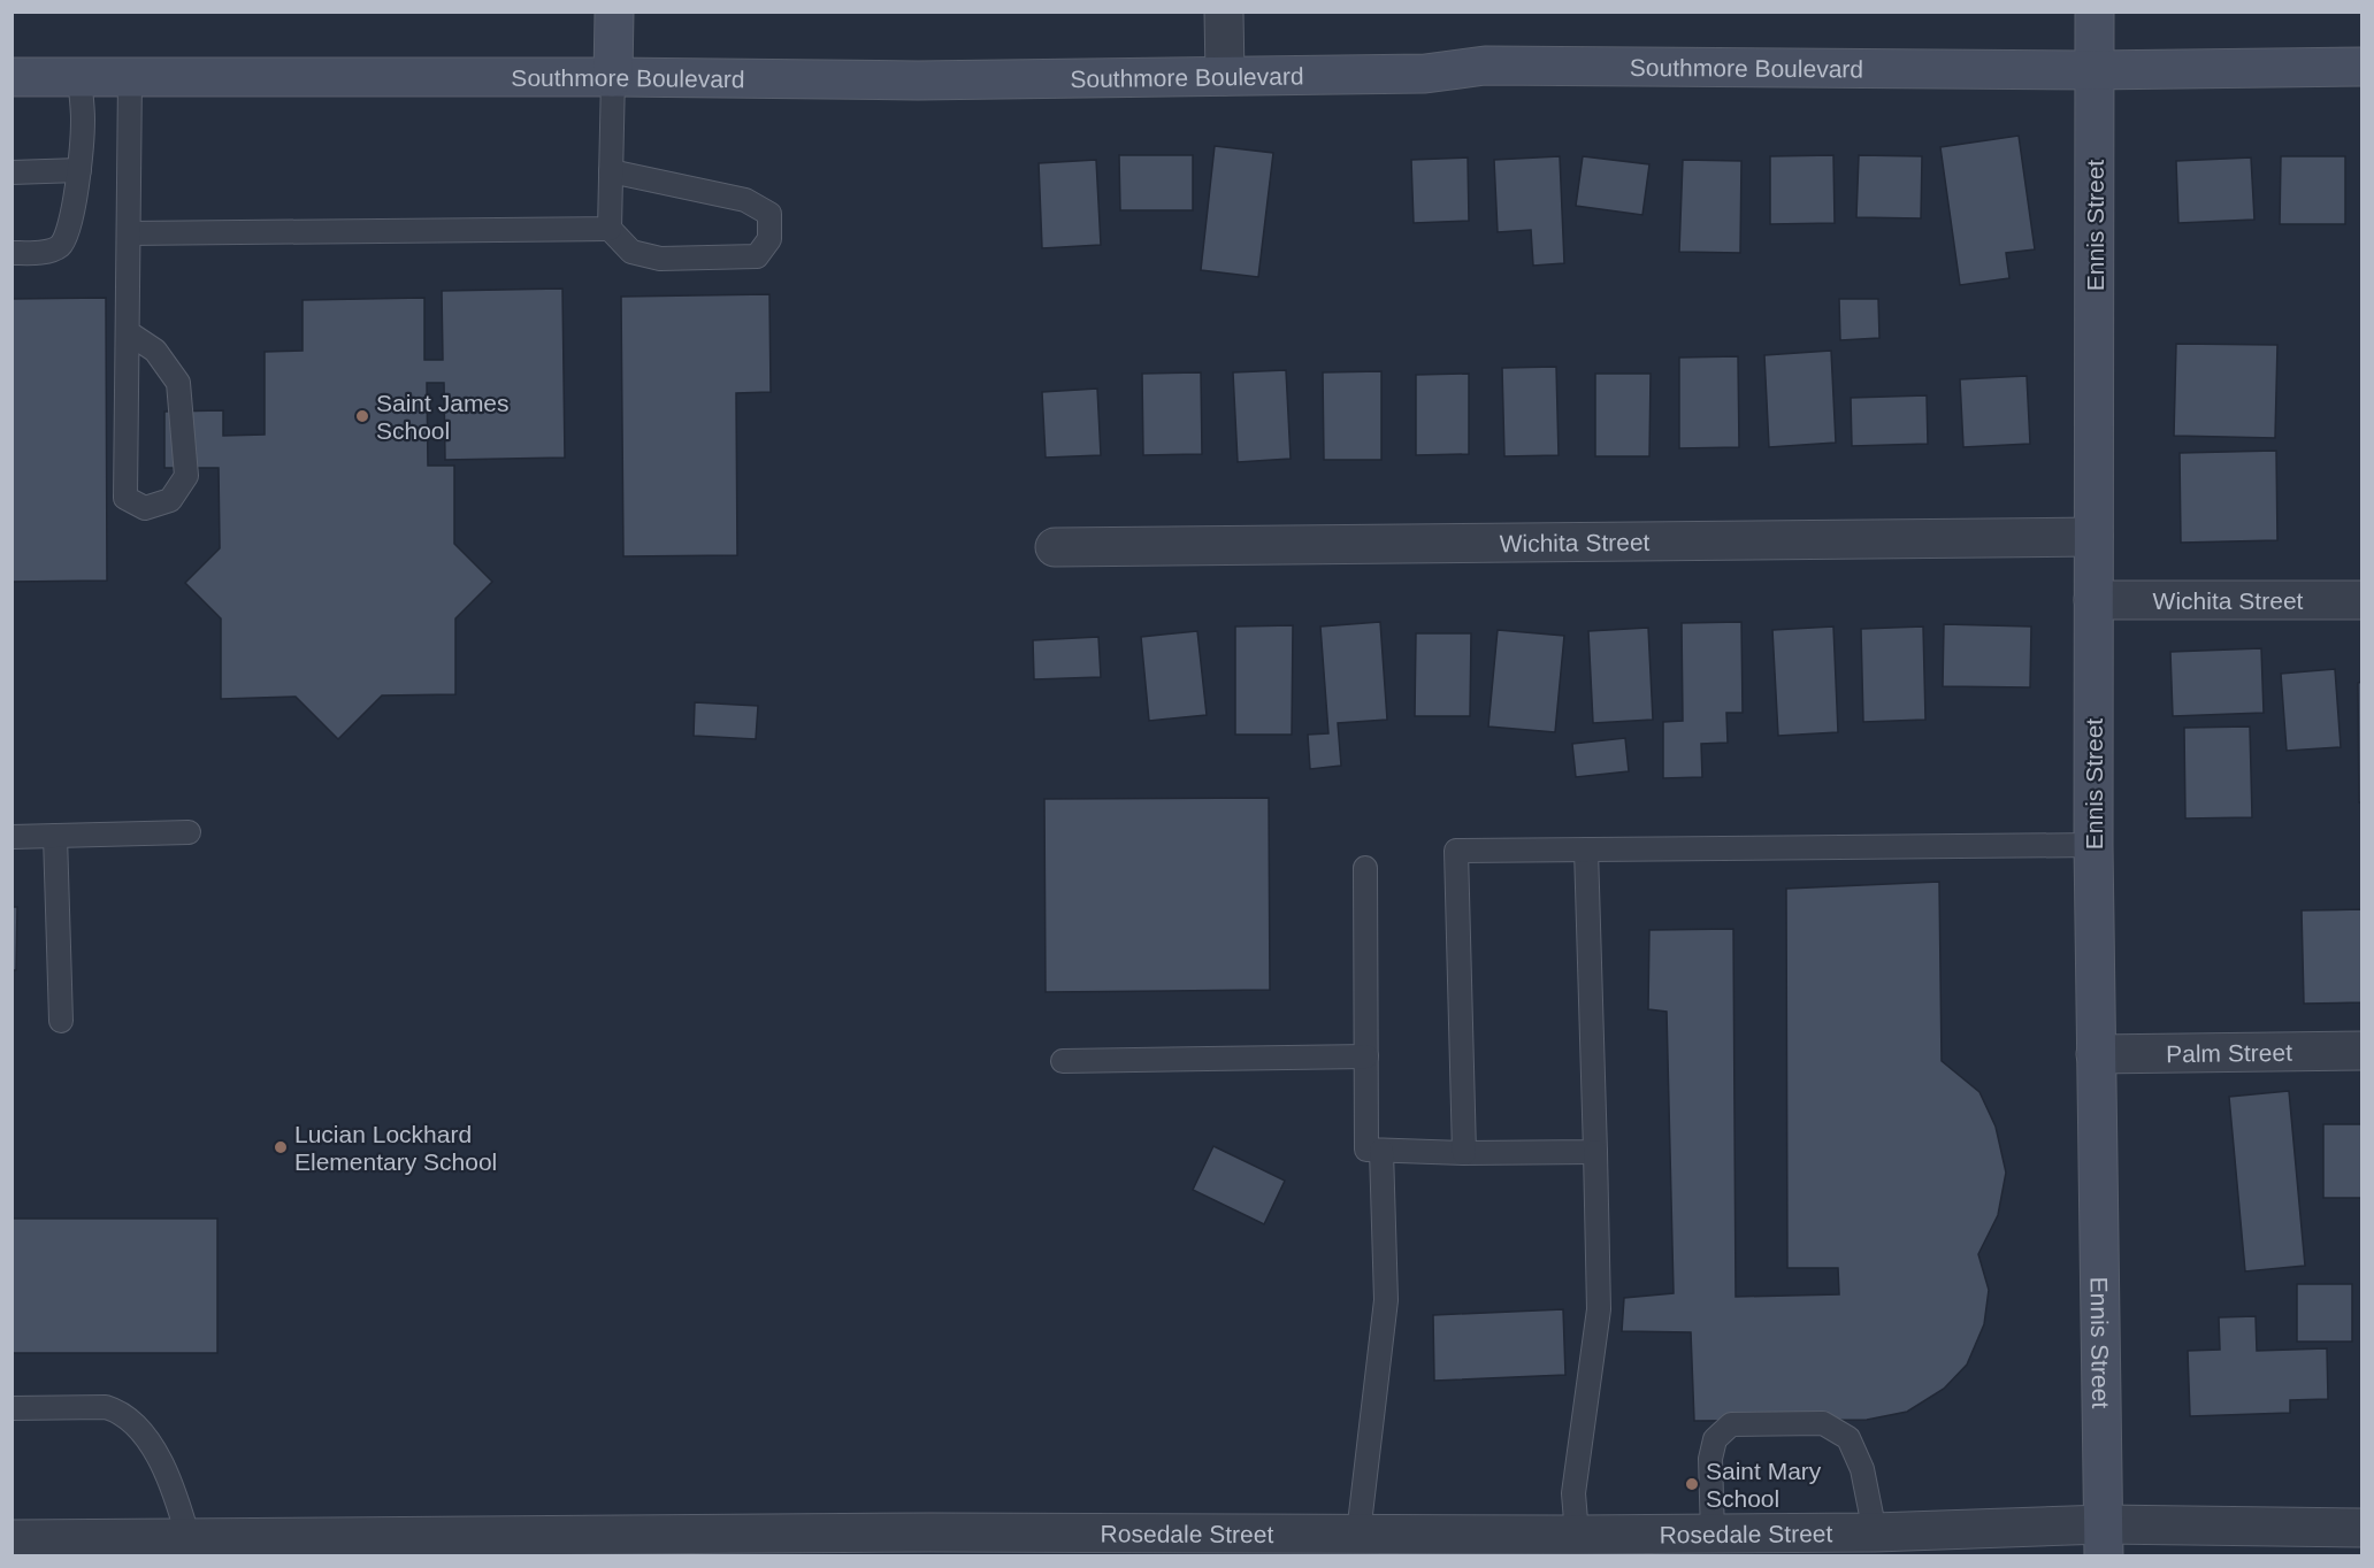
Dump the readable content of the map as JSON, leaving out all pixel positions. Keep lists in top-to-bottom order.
{
  "streets": {
    "street": [
      "Southmore Boulevard",
      "Ennis Street",
      "Wichita Street",
      "Palm Street",
      "Rosedale Street"
    ]
  },
  "crossings": [
    ["Southmore Boulevard", "Ennis Street"],
    ["Ennis Street", "Wichita Street"],
    ["Ennis Street", "Palm Street"],
    ["Ennis Street", "Rosedale Street"]
  ],
  "places": ["Saint James School", "Lucian Lockhard Elementary School", "Saint Mary School"]
}
